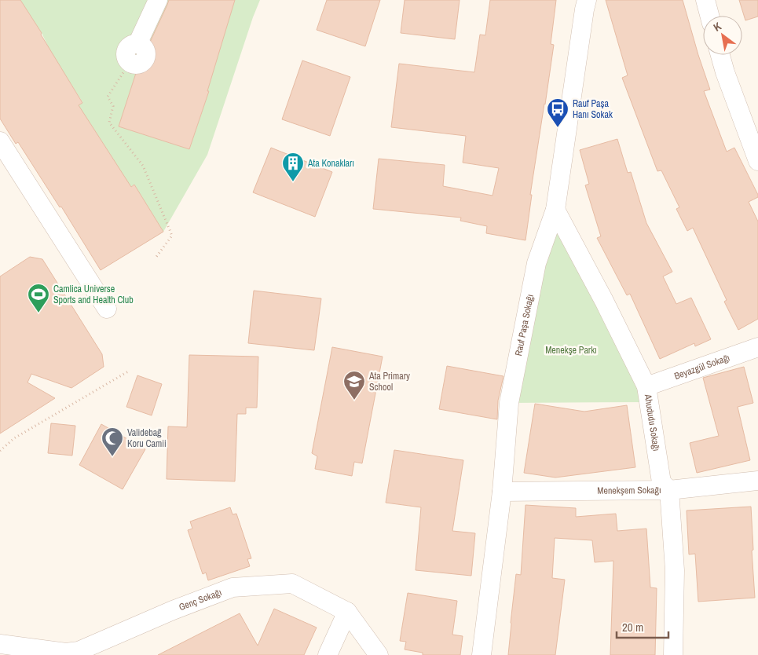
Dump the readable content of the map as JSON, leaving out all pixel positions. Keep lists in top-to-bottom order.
{
  "streets": {
    "street": [
      "Rauf Paşa Sokağı",
      "Beyazgül Sokağı",
      "Ahududu Sokağı",
      "Menekşem Sokağı",
      "Genç Sokağı"
    ]
  },
  "crossings": [
    ["Rauf Paşa Sokağı", "Ahududu Sokağı"],
    ["Rauf Paşa Sokağı", "Menekşem Sokağı"],
    ["Beyazgül Sokağı", "Ahududu Sokağı"],
    ["Ahududu Sokağı", "Menekşem Sokağı"]
  ],
  "parks": ["Menekşe Parkı"],
  "places": {
    "bus stop": ["Rauf Paşa Hanı Sokak"],
    "building": ["Ata Konakları"],
    "sports": ["Camlica Universe Sports and Health Club"],
    "school or university": ["Ata Primary School"],
    "mosque": ["Validebağ Koru Camii"]
  },
  "scale_bar": "20 m",
  "north": "top left"
}
